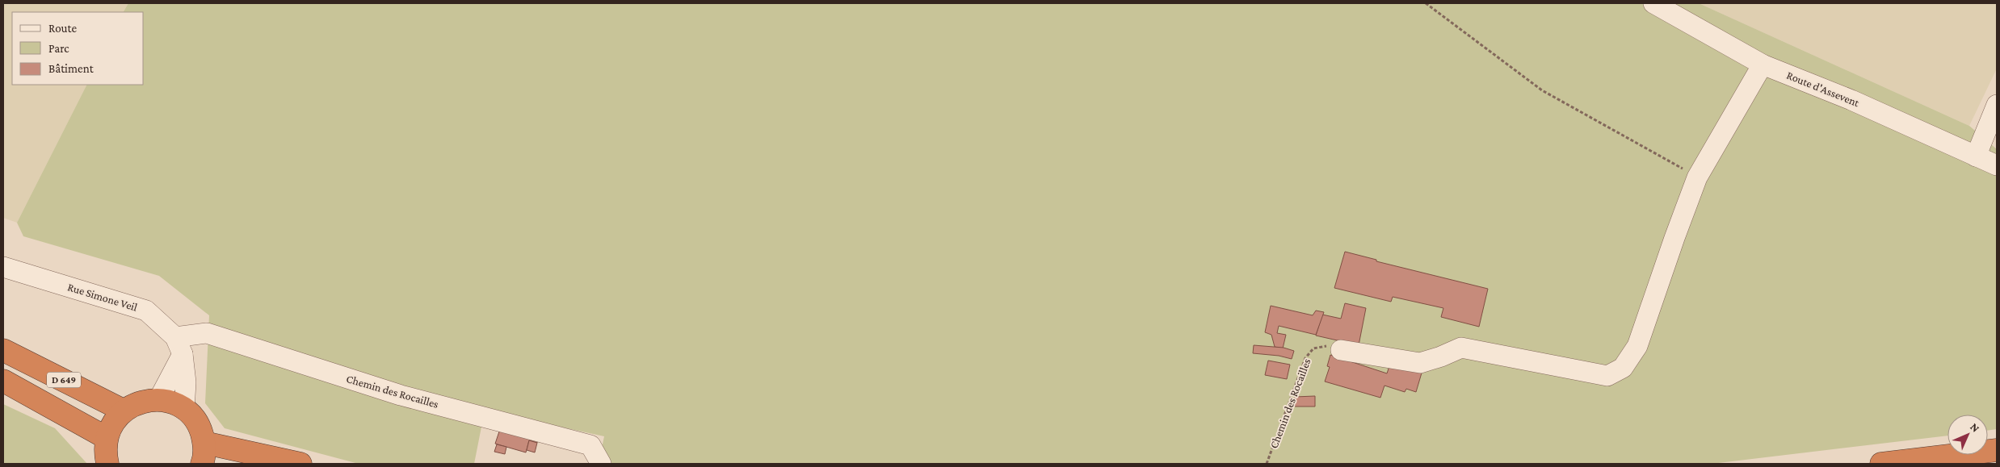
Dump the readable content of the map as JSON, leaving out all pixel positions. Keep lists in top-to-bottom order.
{
  "streets": {
    "highway": ["D 649"],
    "street": ["Route d'Assevent", "Rue Simone Veil", "Chemin des Rocailles"]
  },
  "crossings": [
    ["Rue Simone Veil", "Chemin des Rocailles"]
  ],
  "legend": ["Route", "Parc", "Bâtiment"],
  "north": "top right"
}
